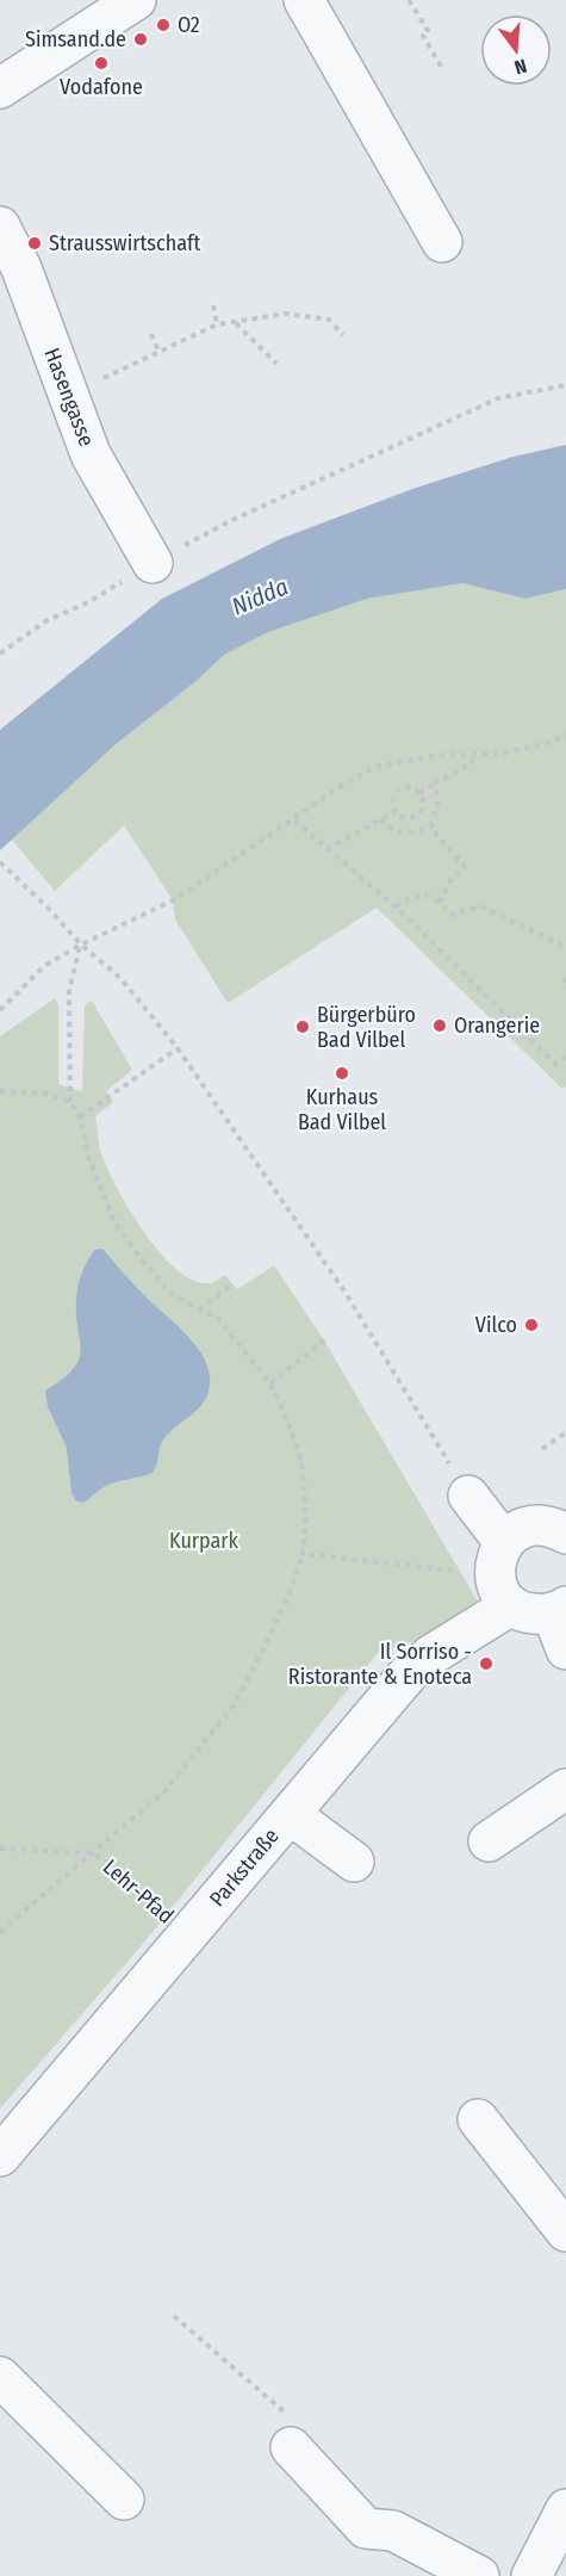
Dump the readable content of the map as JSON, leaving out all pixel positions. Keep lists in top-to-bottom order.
{
  "streets": {
    "street": ["Hasengasse", "Parkstraße"],
    "path": ["Lehr-Pfad"]
  },
  "crossings": [
    ["Parkstraße", "Lehr-Pfad"]
  ],
  "water": ["Nidda"],
  "parks": ["Kurpark"],
  "places": [
    "O2",
    "Simsand.de",
    "Vodafone",
    "Strausswirtschaft",
    "Orangerie",
    "Bürgerbüro Bad Vilbel",
    "Kurhaus Bad Vilbel",
    "Vilco",
    "Il Sorriso - Ristorante & Enoteca"
  ],
  "north": "bottom"
}
